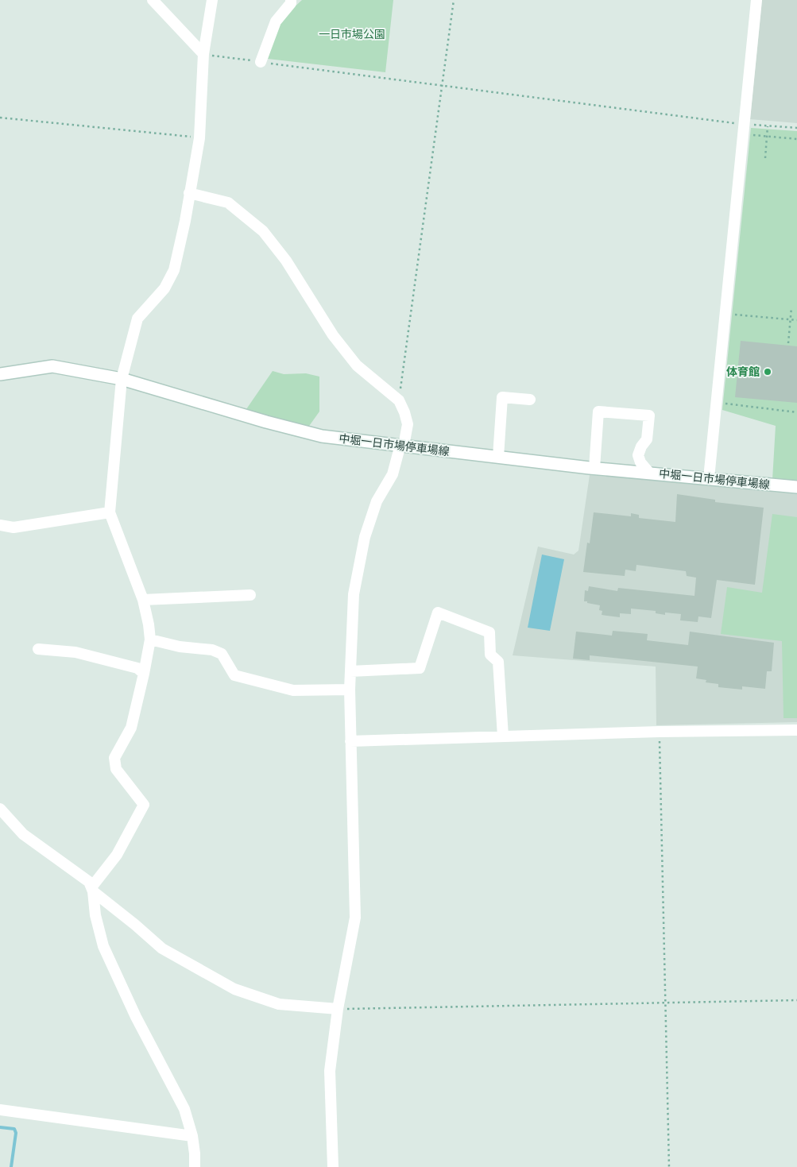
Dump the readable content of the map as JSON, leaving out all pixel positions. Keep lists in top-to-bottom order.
{
  "streets": {
    "main road": ["中堀一日市場停車場線"]
  },
  "parks": ["一日市場公園"],
  "places": ["体育館"]
}
